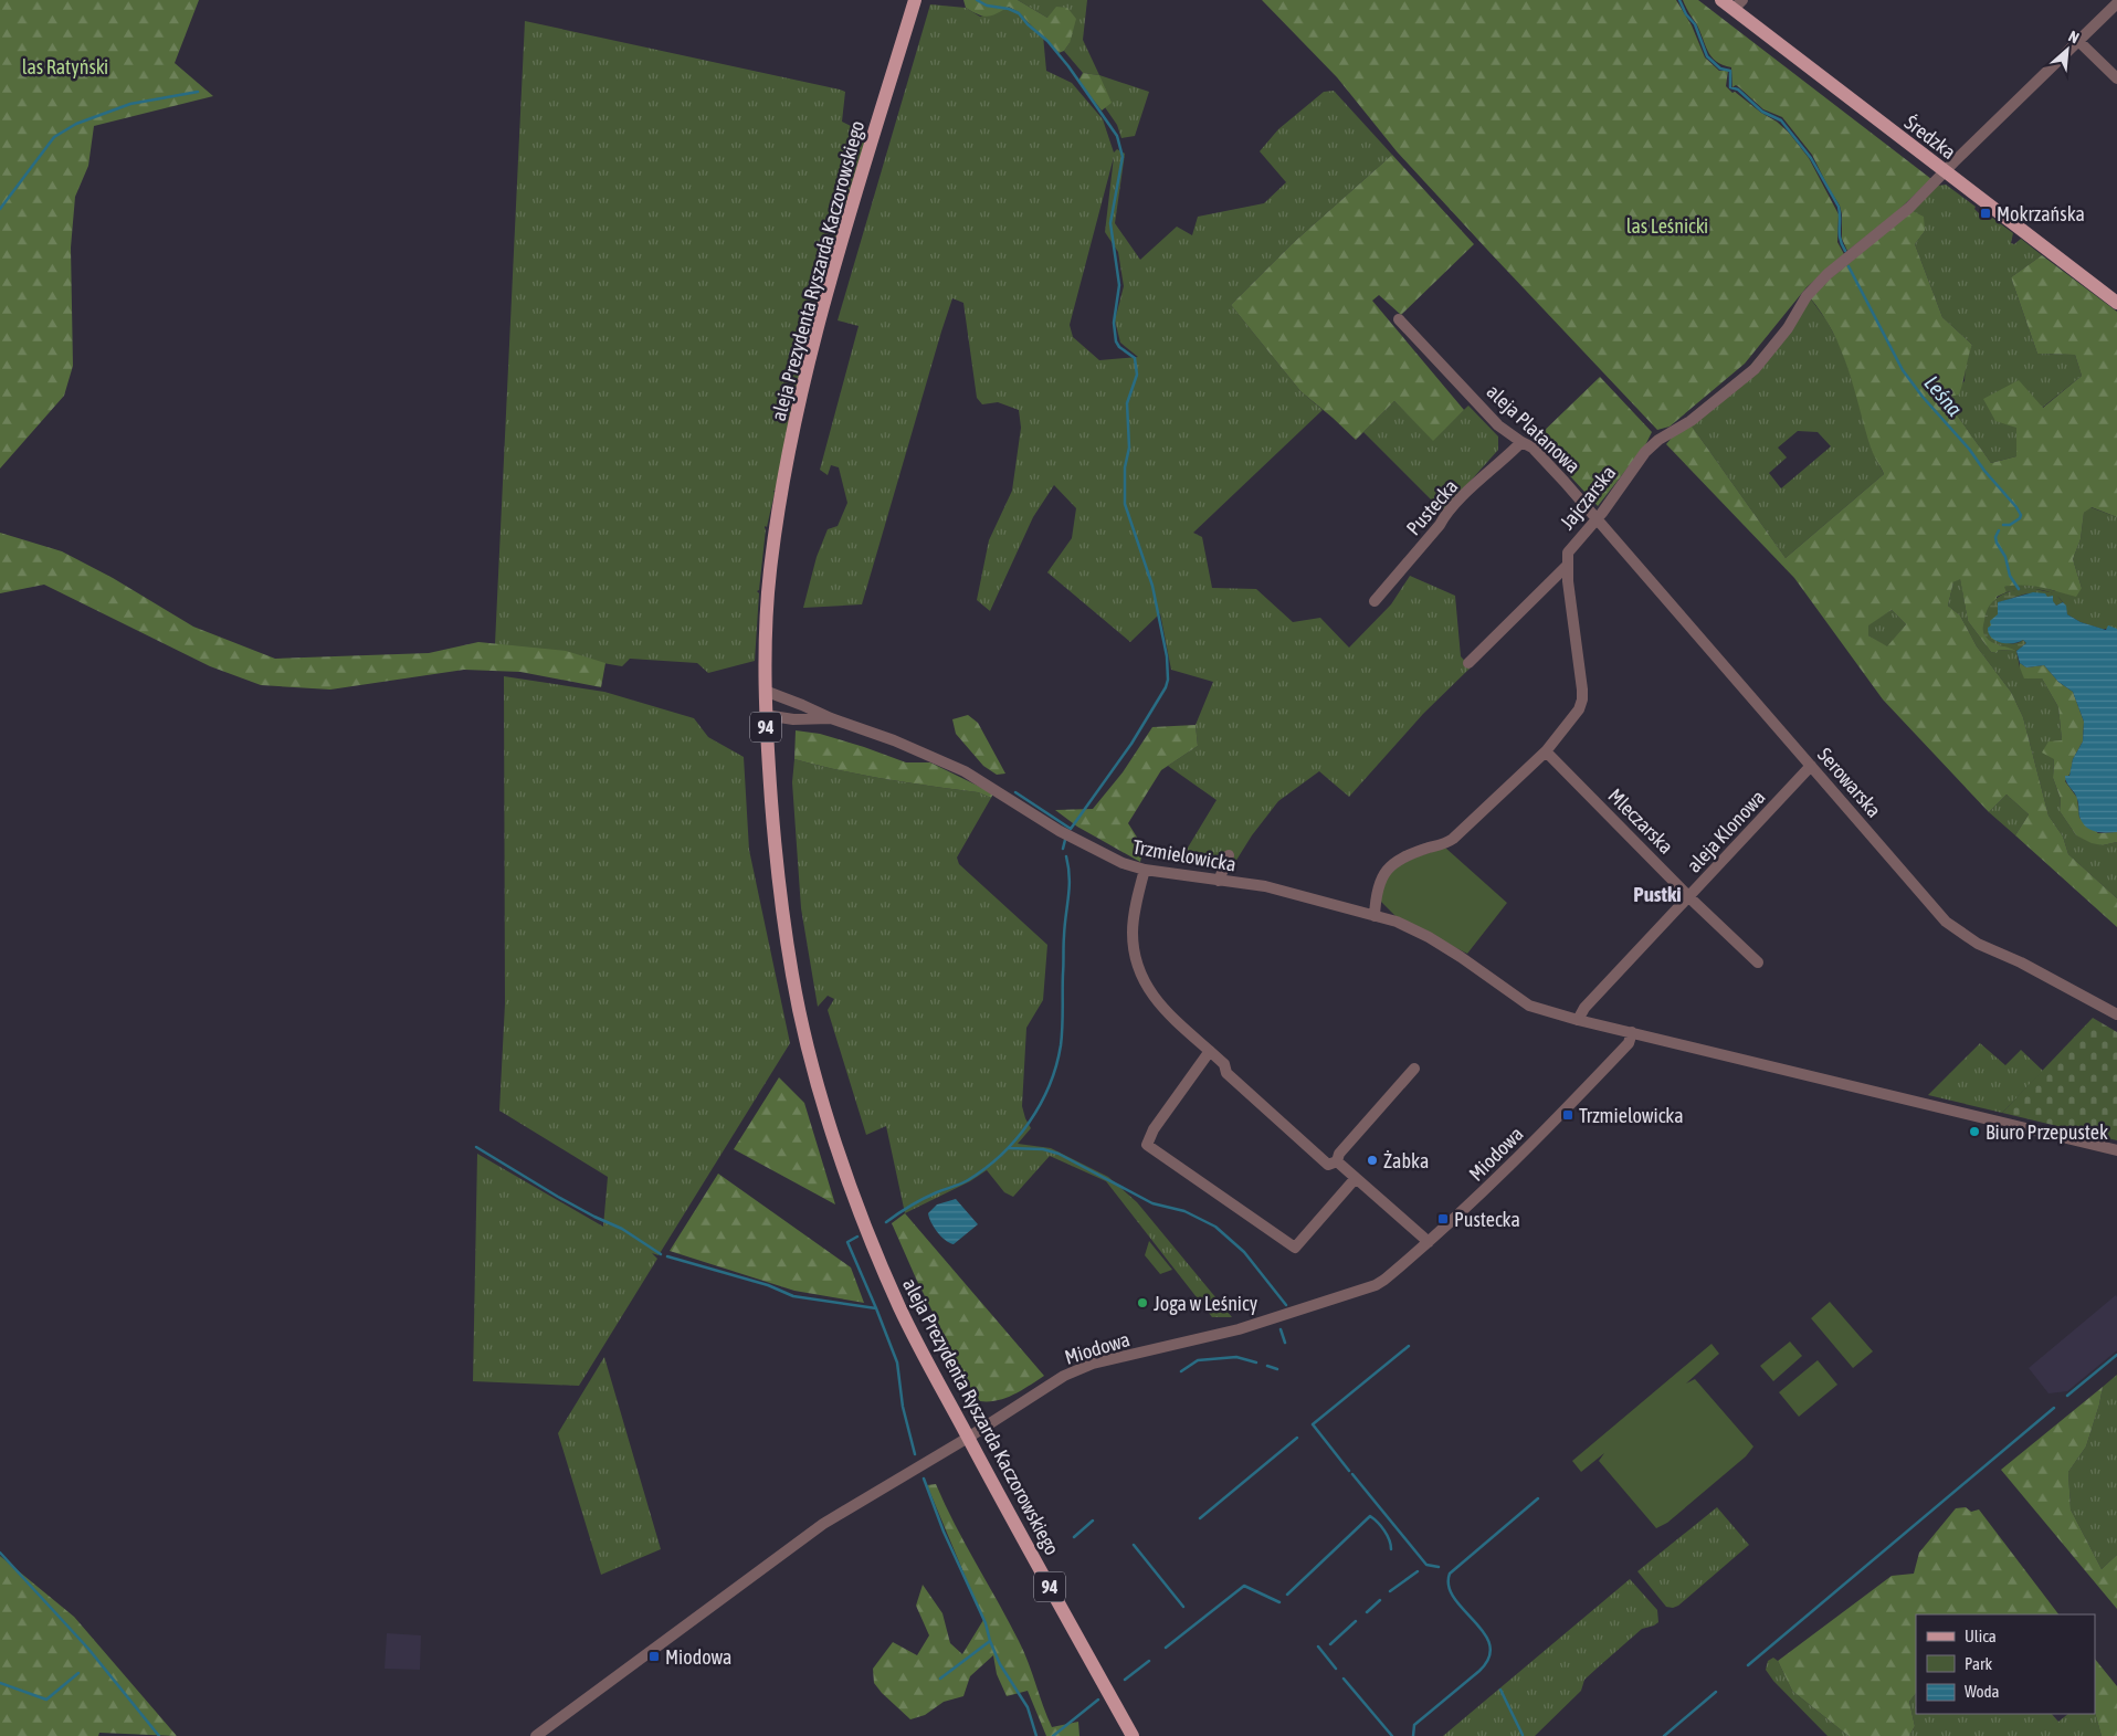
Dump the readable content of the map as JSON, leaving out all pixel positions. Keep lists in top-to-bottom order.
{
  "streets": {
    "main road": ["Średzka", "aleja Prezydenta Ryszarda Kaczorowskiego", "94"],
    "street": [
      "aleja Platanowa",
      "Jajczarska",
      "Pustecka",
      "Serowarska",
      "Mleczarska",
      "aleja Klonowa",
      "Trzmielowicka",
      "Miodowa"
    ]
  },
  "crossings": [
    ["Średzka", "Jajczarska"],
    ["aleja Prezydenta Ryszarda Kaczorowskiego", "Trzmielowicka"],
    ["aleja Prezydenta Ryszarda Kaczorowskiego", "Miodowa"],
    ["aleja Platanowa", "Jajczarska"],
    ["aleja Platanowa", "Pustecka"],
    ["aleja Platanowa", "Serowarska"],
    ["Jajczarska", "Serowarska"],
    ["Jajczarska", "Mleczarska"],
    ["Jajczarska", "Trzmielowicka"],
    ["Serowarska", "aleja Klonowa"],
    ["Mleczarska", "aleja Klonowa"],
    ["aleja Klonowa", "Trzmielowicka"],
    ["Trzmielowicka", "Miodowa"]
  ],
  "districts": ["Pustki"],
  "water": ["Leśna"],
  "parks": ["las Ratyński", "las Leśnicki"],
  "places": {
    "transit": [
      "Mokrzańska",
      "Trzmielowicka",
      "Pustecka",
      "Miodowa"
    ],
    "other": ["Biuro Przepustek", "Żabka", "Joga w Leśnicy"]
  },
  "legend": ["Ulica", "Park", "Woda"],
  "north": "top right"
}
